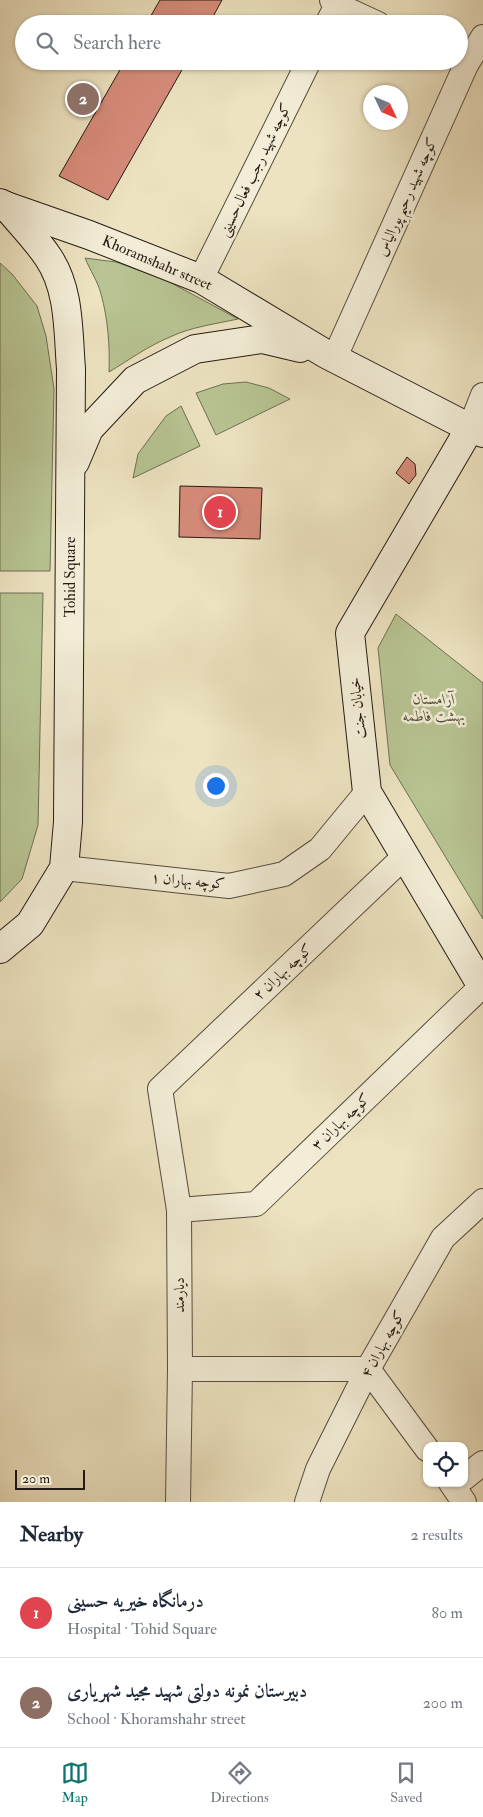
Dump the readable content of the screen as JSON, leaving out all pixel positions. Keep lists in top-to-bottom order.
{
  "streets": {
    "main road": ["Khoramshahr street", "Tohid Square", "خیابان جنت"],
    "street": [
      "کوچه شهید رجب فعال‌حسینی",
      "کوچه شهید رحیم پورالیاس",
      "کوچه بهاران ۱",
      "کوچه بهاران ۲",
      "کوچه بهاران ۳",
      "دیارمند",
      "کوچه بهاران ۴"
    ]
  },
  "crossings": [
    ["کوچه شهید رجب فعال‌حسینی", "Khoramshahr street"],
    ["کوچه شهید رحیم پورالیاس", "Khoramshahr street"],
    ["Khoramshahr street", "Tohid Square"],
    ["Khoramshahr street", "خیابان جنت"],
    ["Tohid Square", "کوچه بهاران ۱"],
    ["خیابان جنت", "کوچه بهاران ۱"],
    ["خیابان جنت", "کوچه بهاران ۲"],
    ["خیابان جنت", "کوچه بهاران ۳"],
    ["کوچه بهاران ۲", "دیارمند"],
    ["کوچه بهاران ۳", "دیارمند"]
  ],
  "parks": ["آرامستان بهشت فاطمه"],
  "scale_bar": "20 m",
  "north": "bottom right",
  "page": {
    "search": "Search here",
    "pins": ["2", "1"],
    "scale": "20 m",
    "heading": ["Nearby", "2 results"],
    "list": [
      {
        "mark": "1",
        "name": "درمانگاه خیریه حسینی",
        "note": "Hospital · Tohid Square",
        "value": "80 m"
      },
      {
        "mark": "2",
        "name": "دبیرستان نمونه دولتی شهید مجید شهریاری",
        "note": "School · Khoramshahr street",
        "value": "200 m"
      }
    ],
    "nav": ["Map", "Directions", "Saved"]
  }
}
